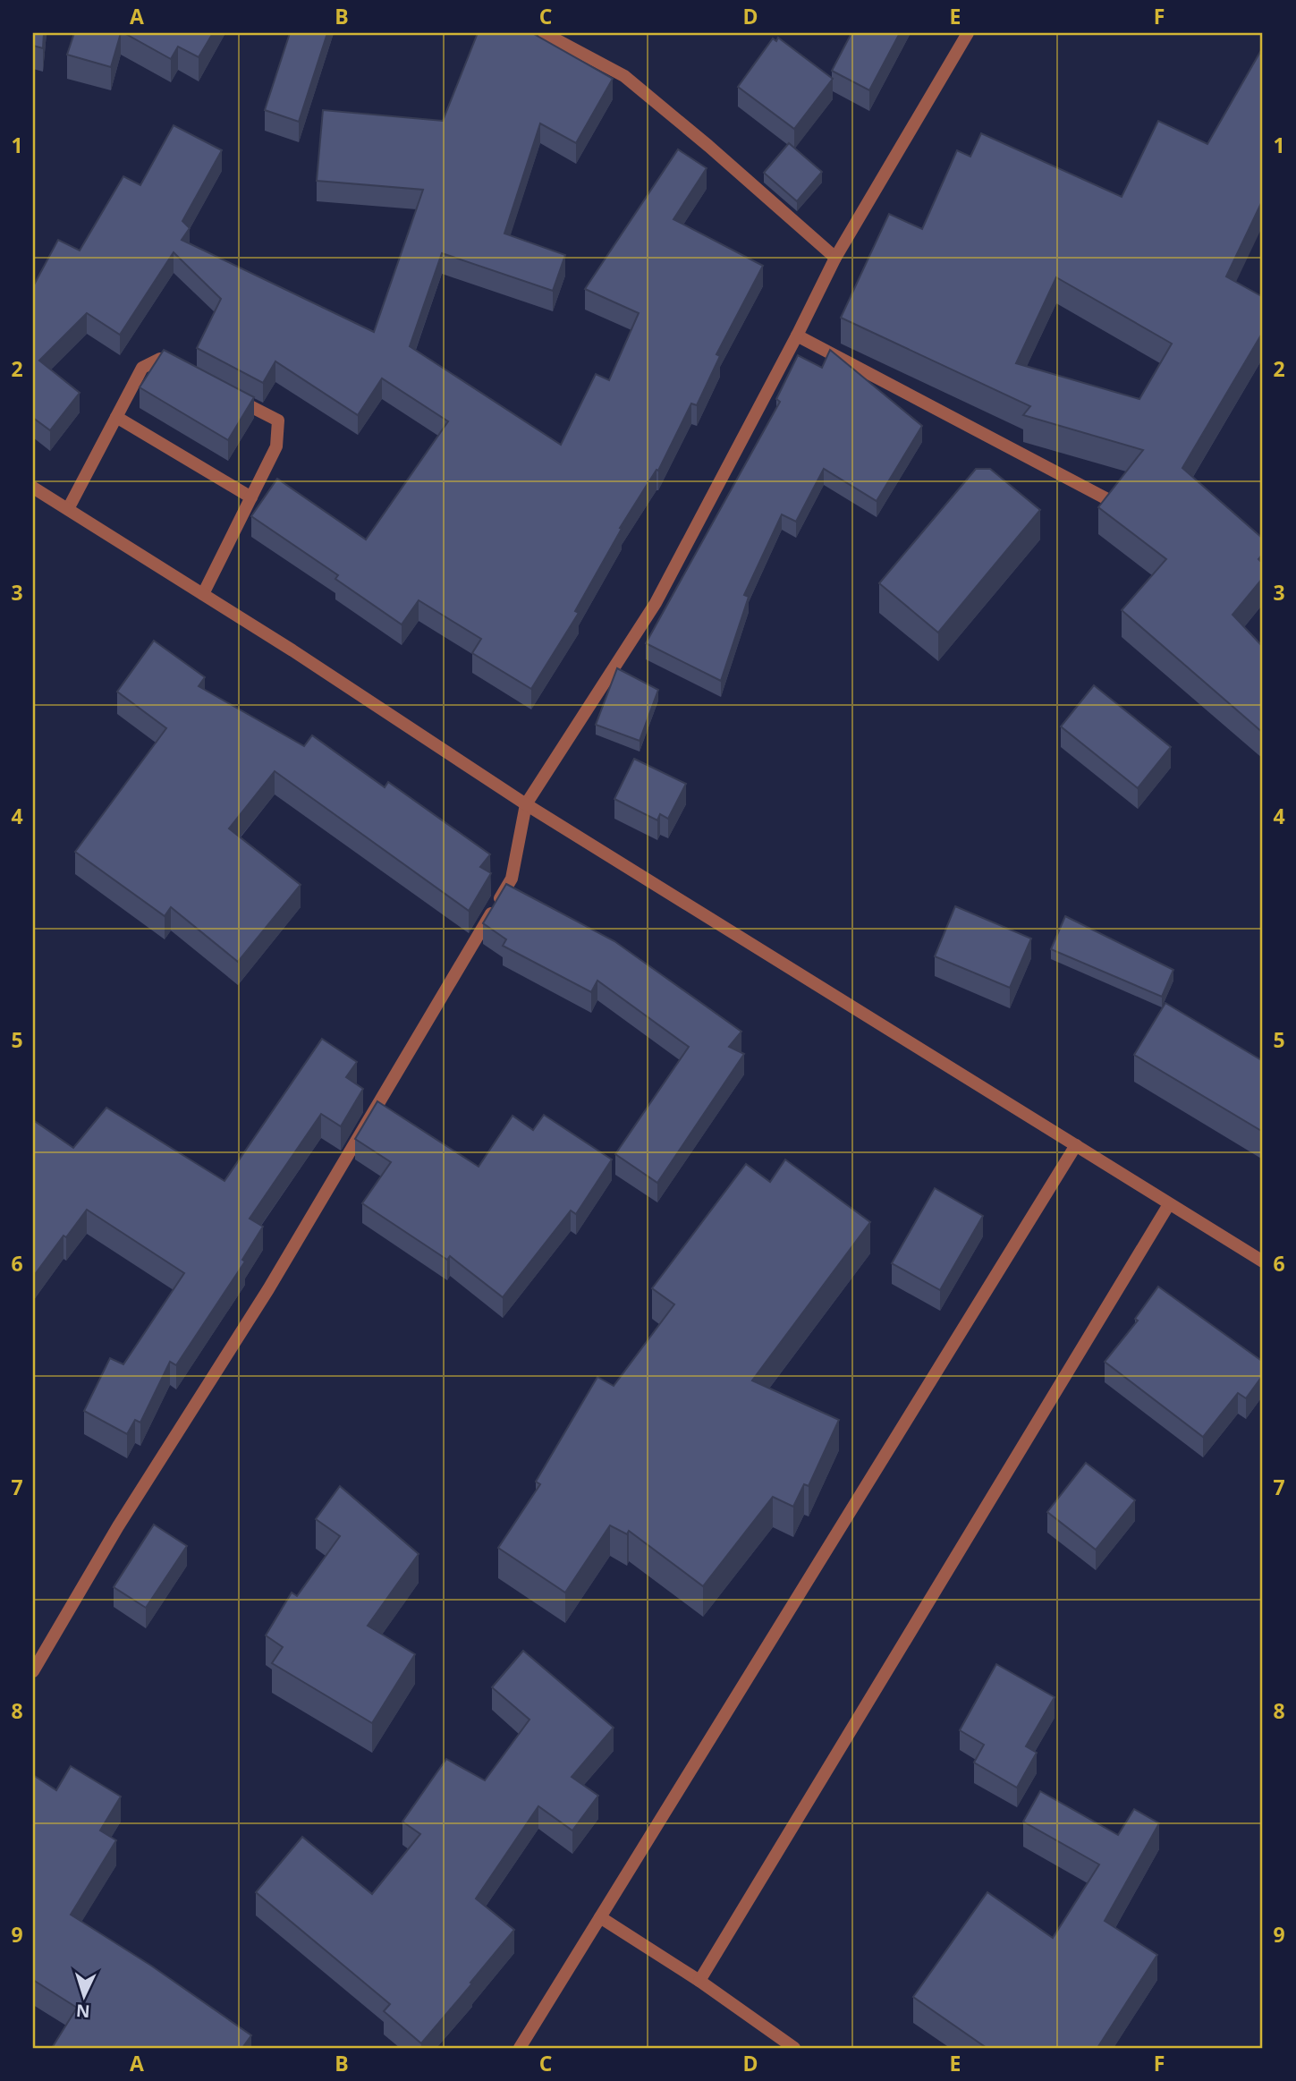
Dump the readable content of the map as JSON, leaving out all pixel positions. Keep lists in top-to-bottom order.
{
  "north": "bottom",
  "grid": {
    "columns": [
      "A",
      "B",
      "C",
      "D",
      "E",
      "F"
    ],
    "rows": [
      "1",
      "2",
      "3",
      "4",
      "5",
      "6",
      "7",
      "8",
      "9"
    ]
  }
}
